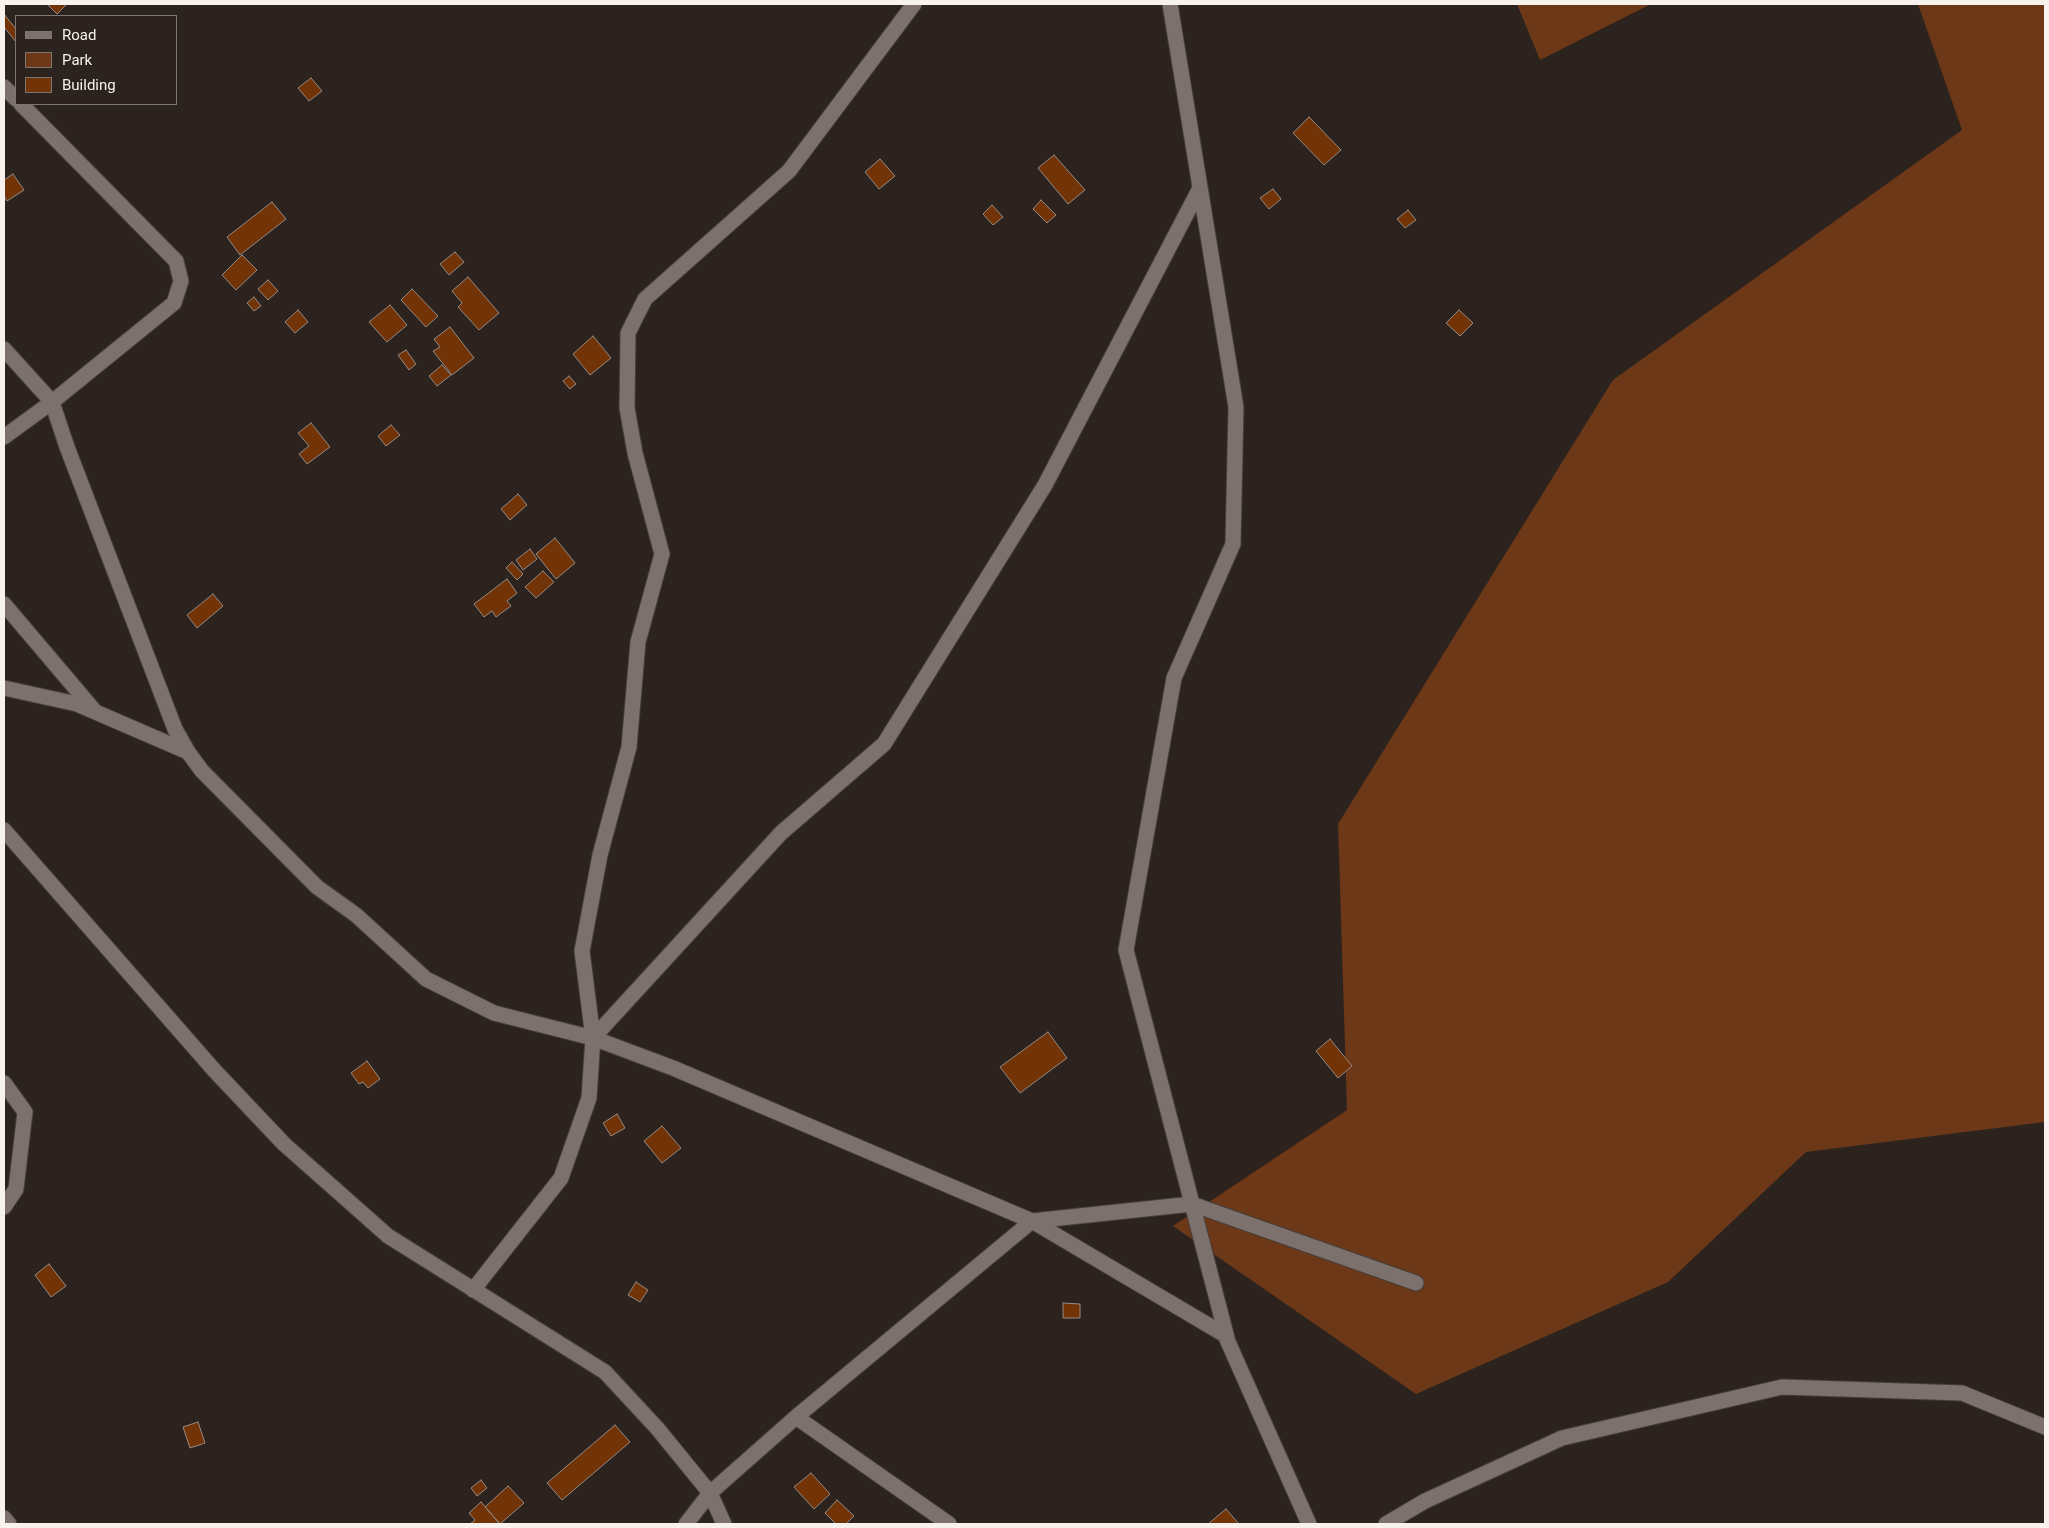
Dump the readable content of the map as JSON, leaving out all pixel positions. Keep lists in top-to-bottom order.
{
  "legend": ["Road", "Park", "Building"]
}
